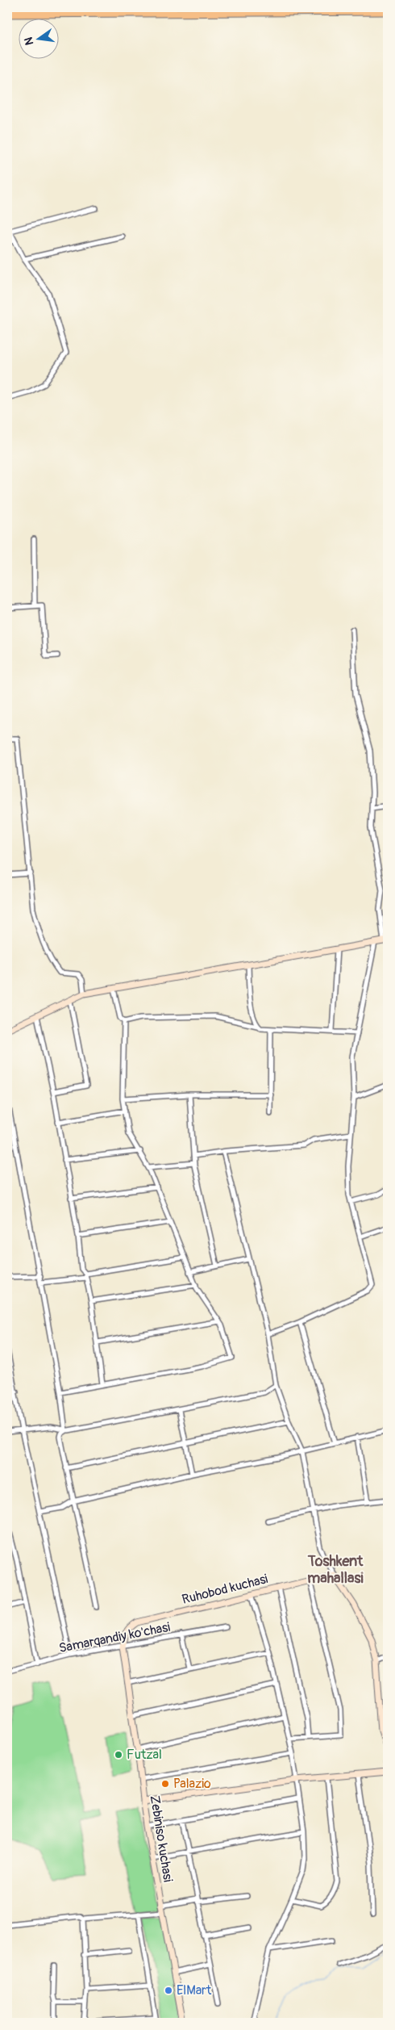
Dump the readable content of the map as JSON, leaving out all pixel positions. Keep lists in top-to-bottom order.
{
  "streets": {
    "street": ["Ruhobod kuchasi", "Samarqandiy ko'chasi", "Zebiniso kuchasi"]
  },
  "crossings": [
    ["Ruhobod kuchasi", "Zebiniso kuchasi"],
    ["Samarqandiy ko'chasi", "Zebiniso kuchasi"]
  ],
  "districts": ["Toshkent mahallasi"],
  "places": ["Futzal", "Palazio", "ElMart"],
  "north": "left"
}
